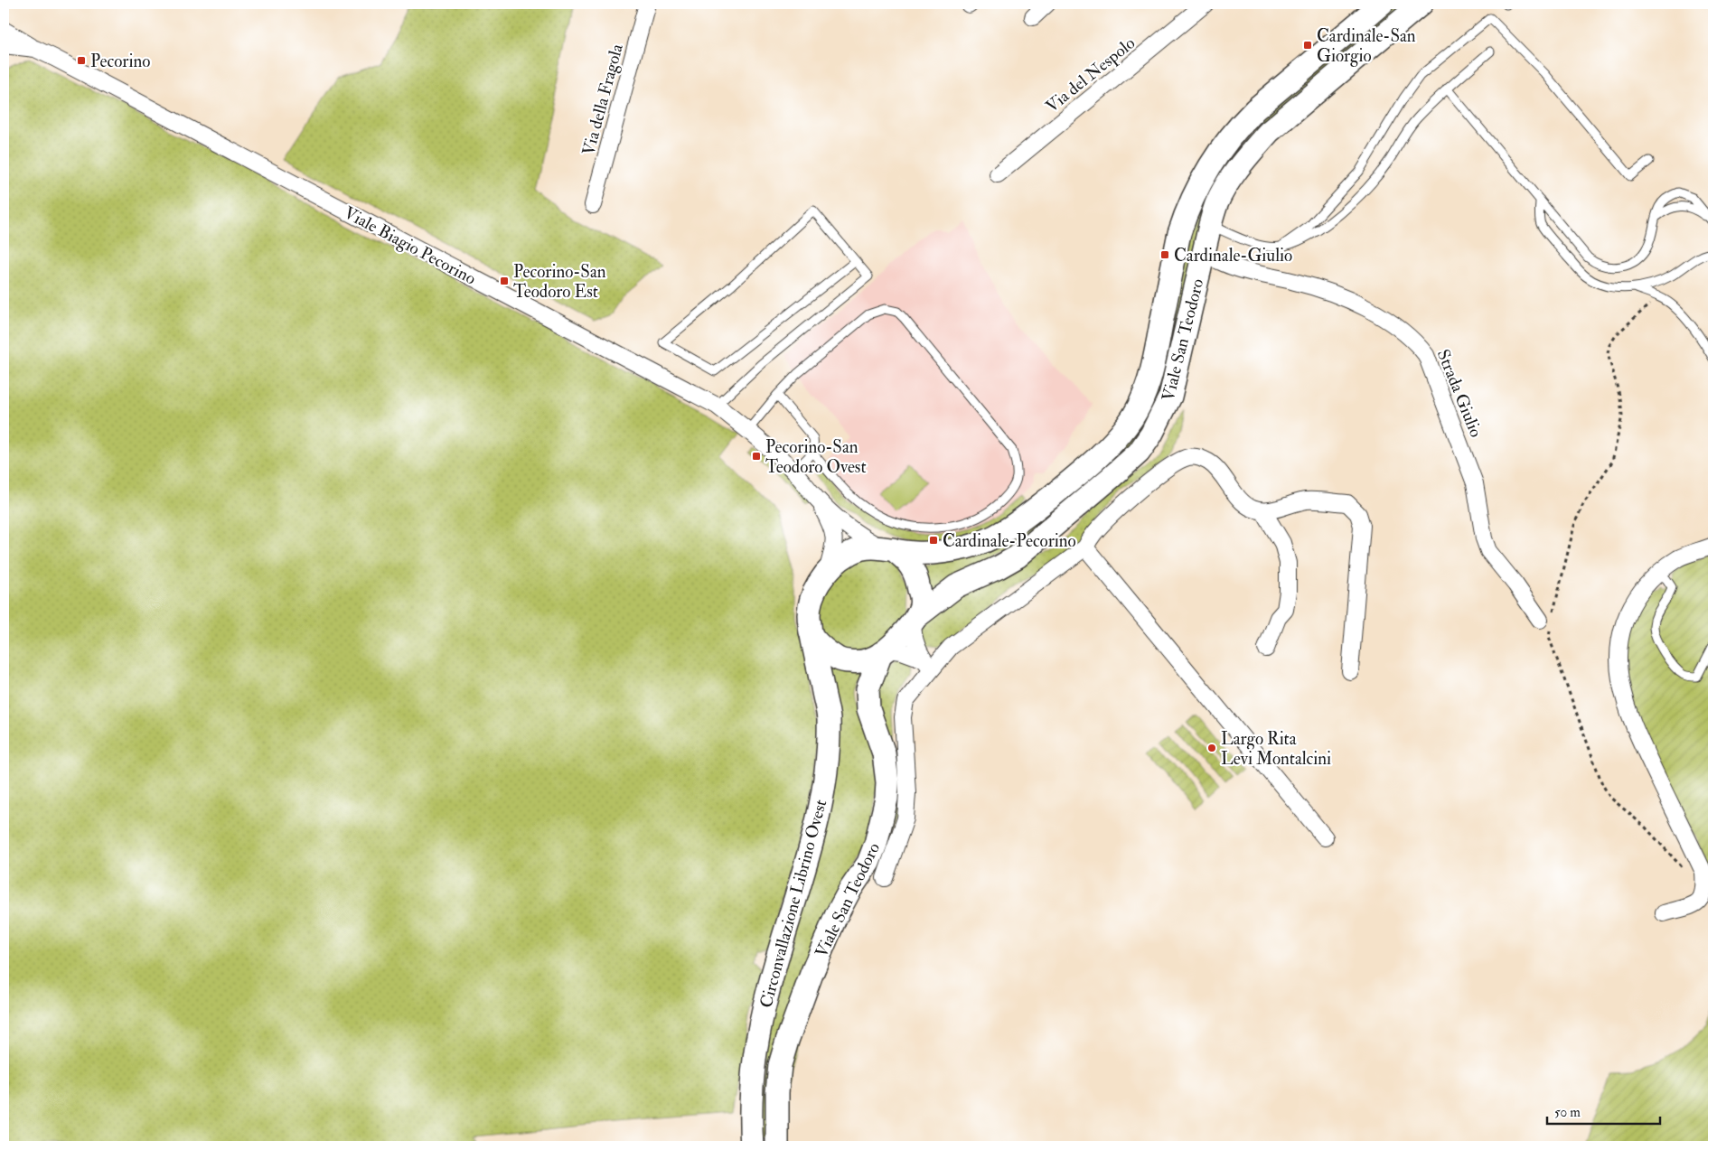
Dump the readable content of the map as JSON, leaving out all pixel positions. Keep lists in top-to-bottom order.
{
  "streets": {
    "main road": ["Viale San Teodoro", "Circonvallazione Librino Ovest"],
    "street": [
      "Via del Nespolo",
      "Via della Fragola",
      "Viale Biagio Pecorino",
      "Strada Giulio"
    ]
  },
  "crossings": [
    ["Viale San Teodoro", "Strada Giulio"],
    ["Viale San Teodoro", "Circonvallazione Librino Ovest"]
  ],
  "places": {
    "transit": [
      "Cardinale-San Giorgio",
      "Pecorino",
      "Cardinale-Giulio",
      "Pecorino-San Teodoro Est",
      "Pecorino-San Teodoro Ovest",
      "Cardinale-Pecorino"
    ],
    "other": ["Largo Rita Levi Montalcini"]
  },
  "scale_bar": "50 m"
}
